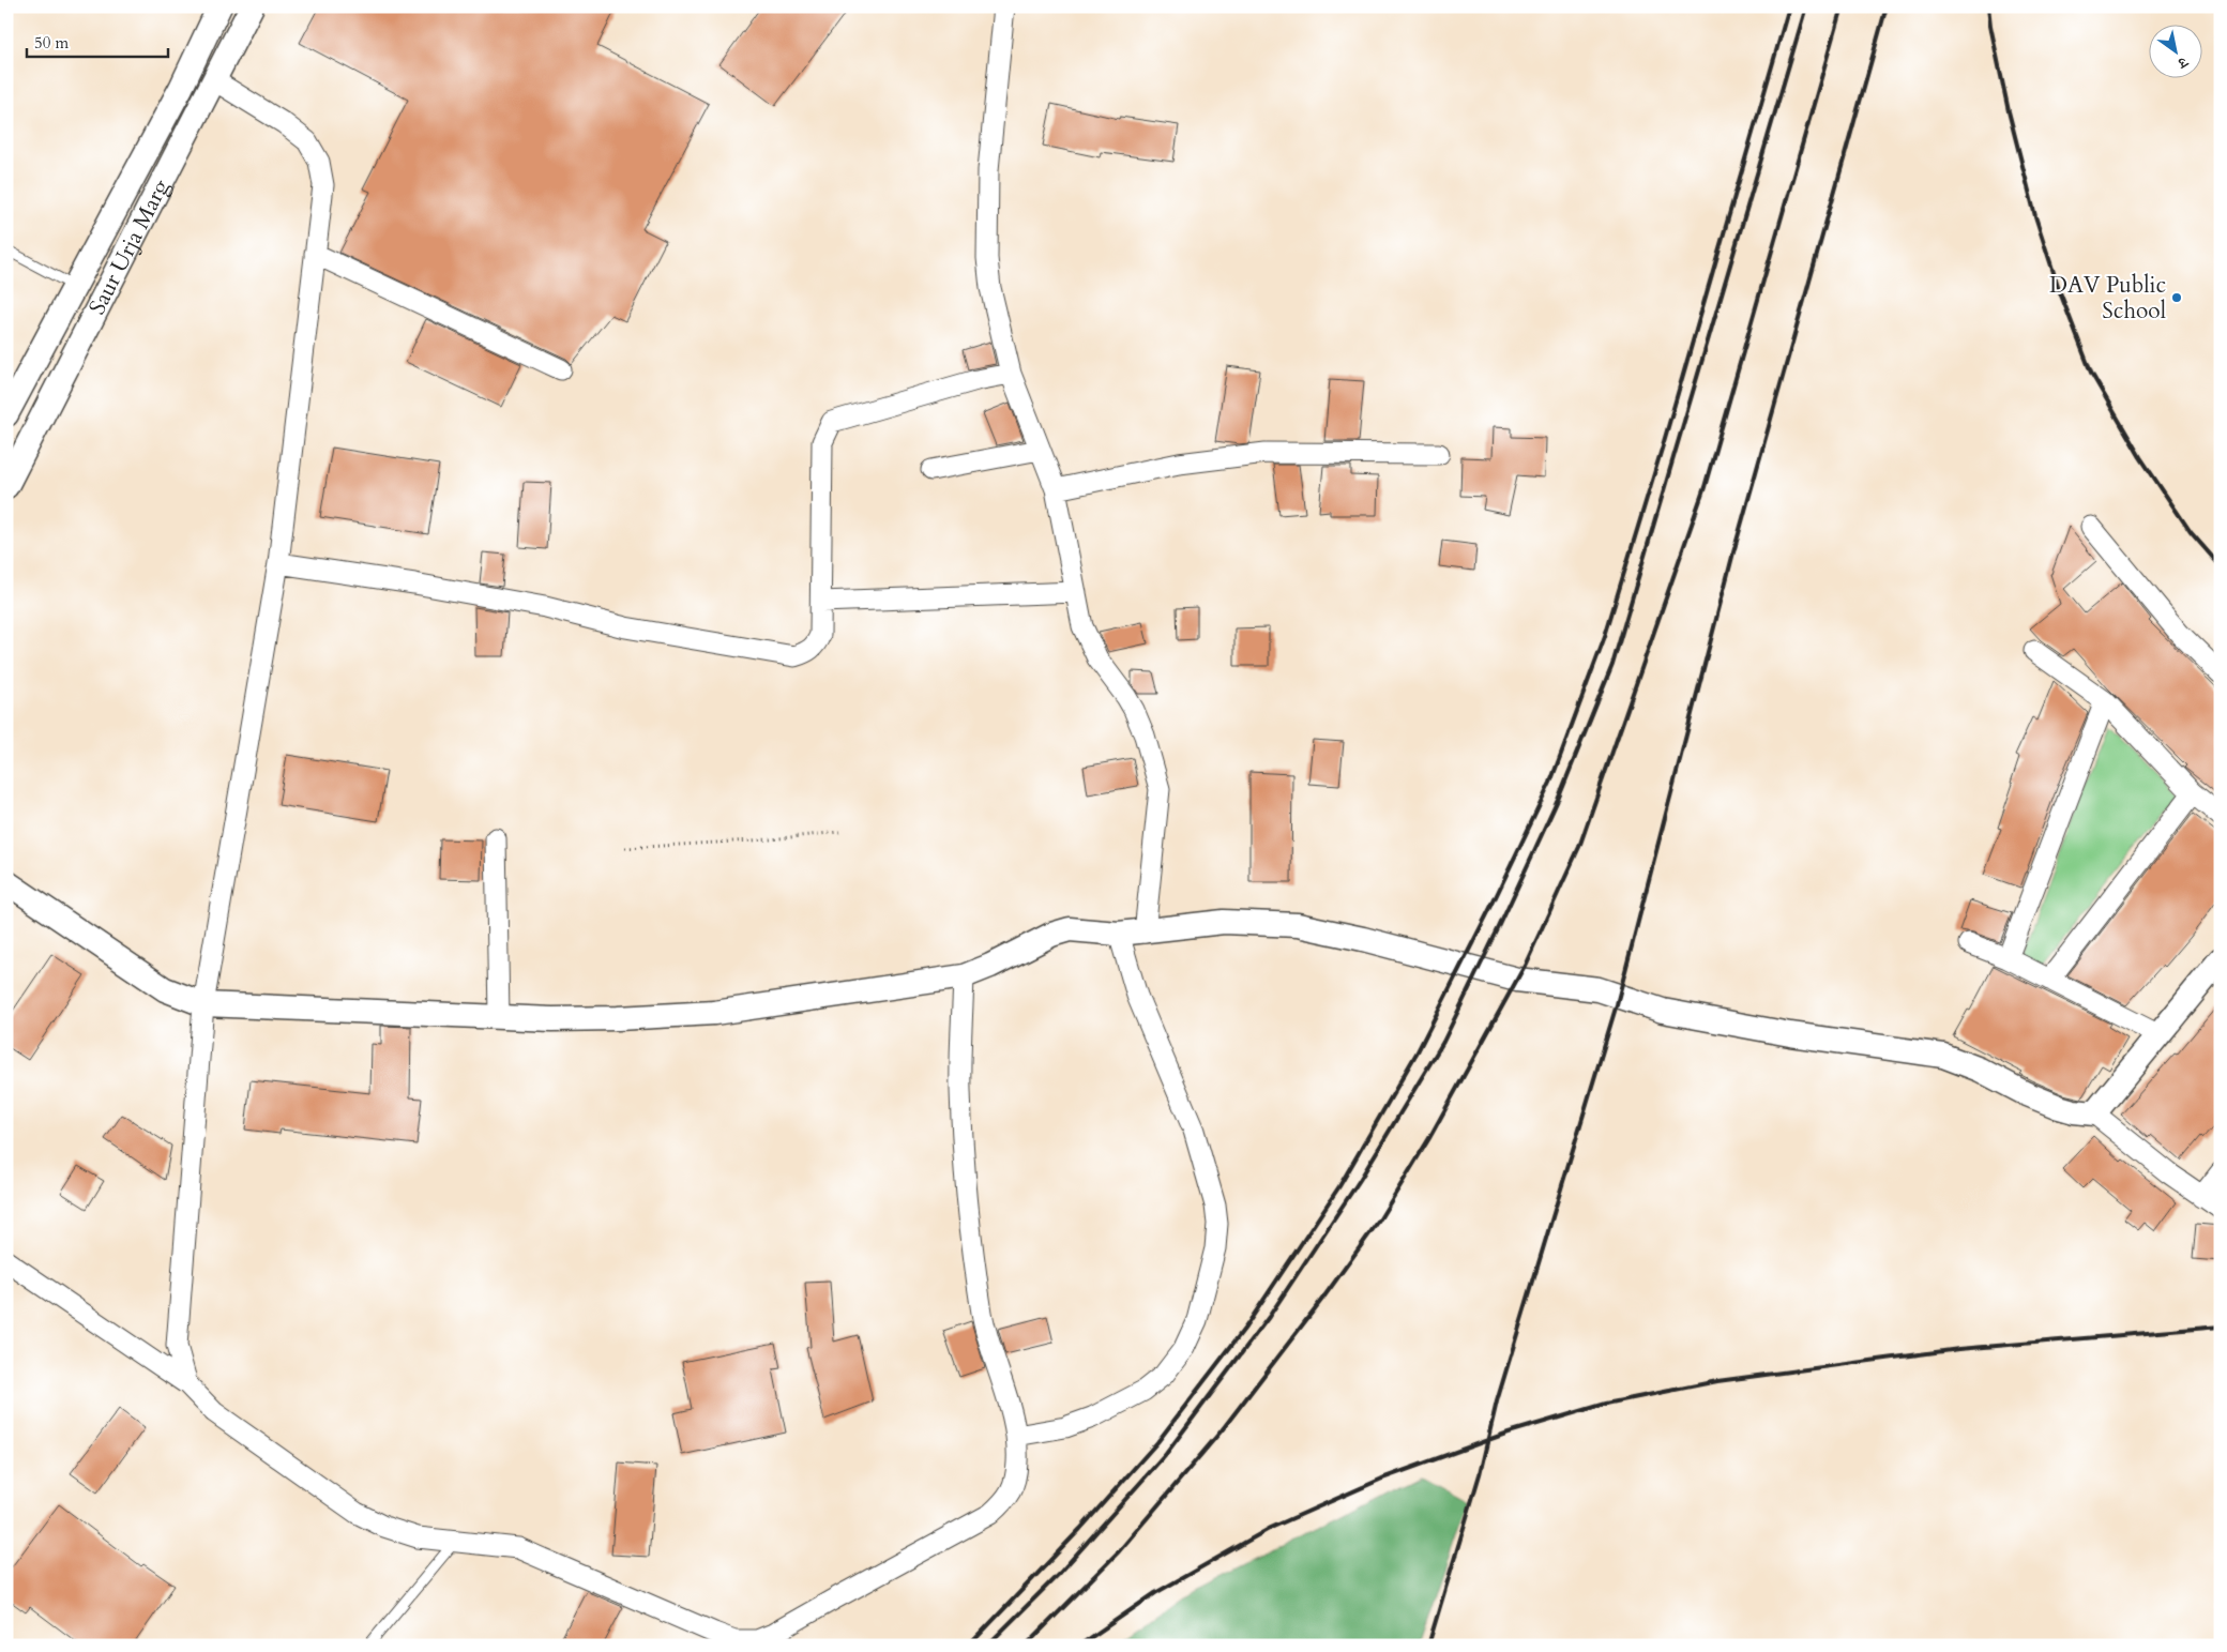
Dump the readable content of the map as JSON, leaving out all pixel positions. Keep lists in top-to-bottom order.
{
  "streets": {
    "street": ["Saur Urja Marg"]
  },
  "places": ["DAV Public School"],
  "scale_bar": "50 m",
  "north": "bottom right"
}
